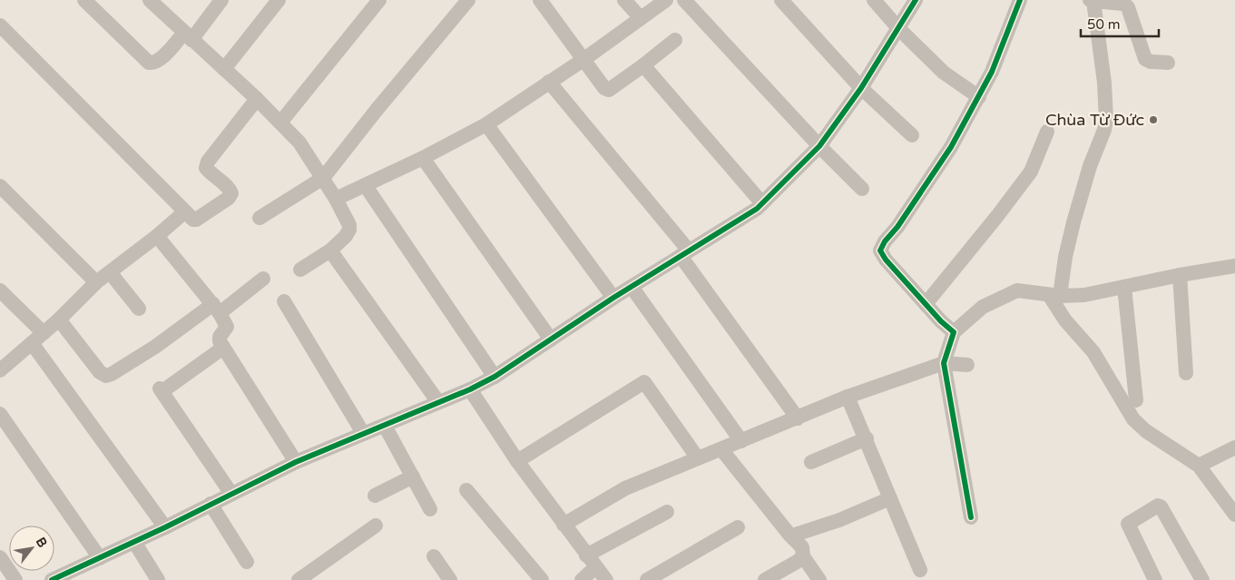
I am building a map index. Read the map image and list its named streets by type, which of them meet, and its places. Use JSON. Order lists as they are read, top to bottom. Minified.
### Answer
{"places":["Chùa Từ Đức"],"scale_bar":"50 m","north":"top right"}
